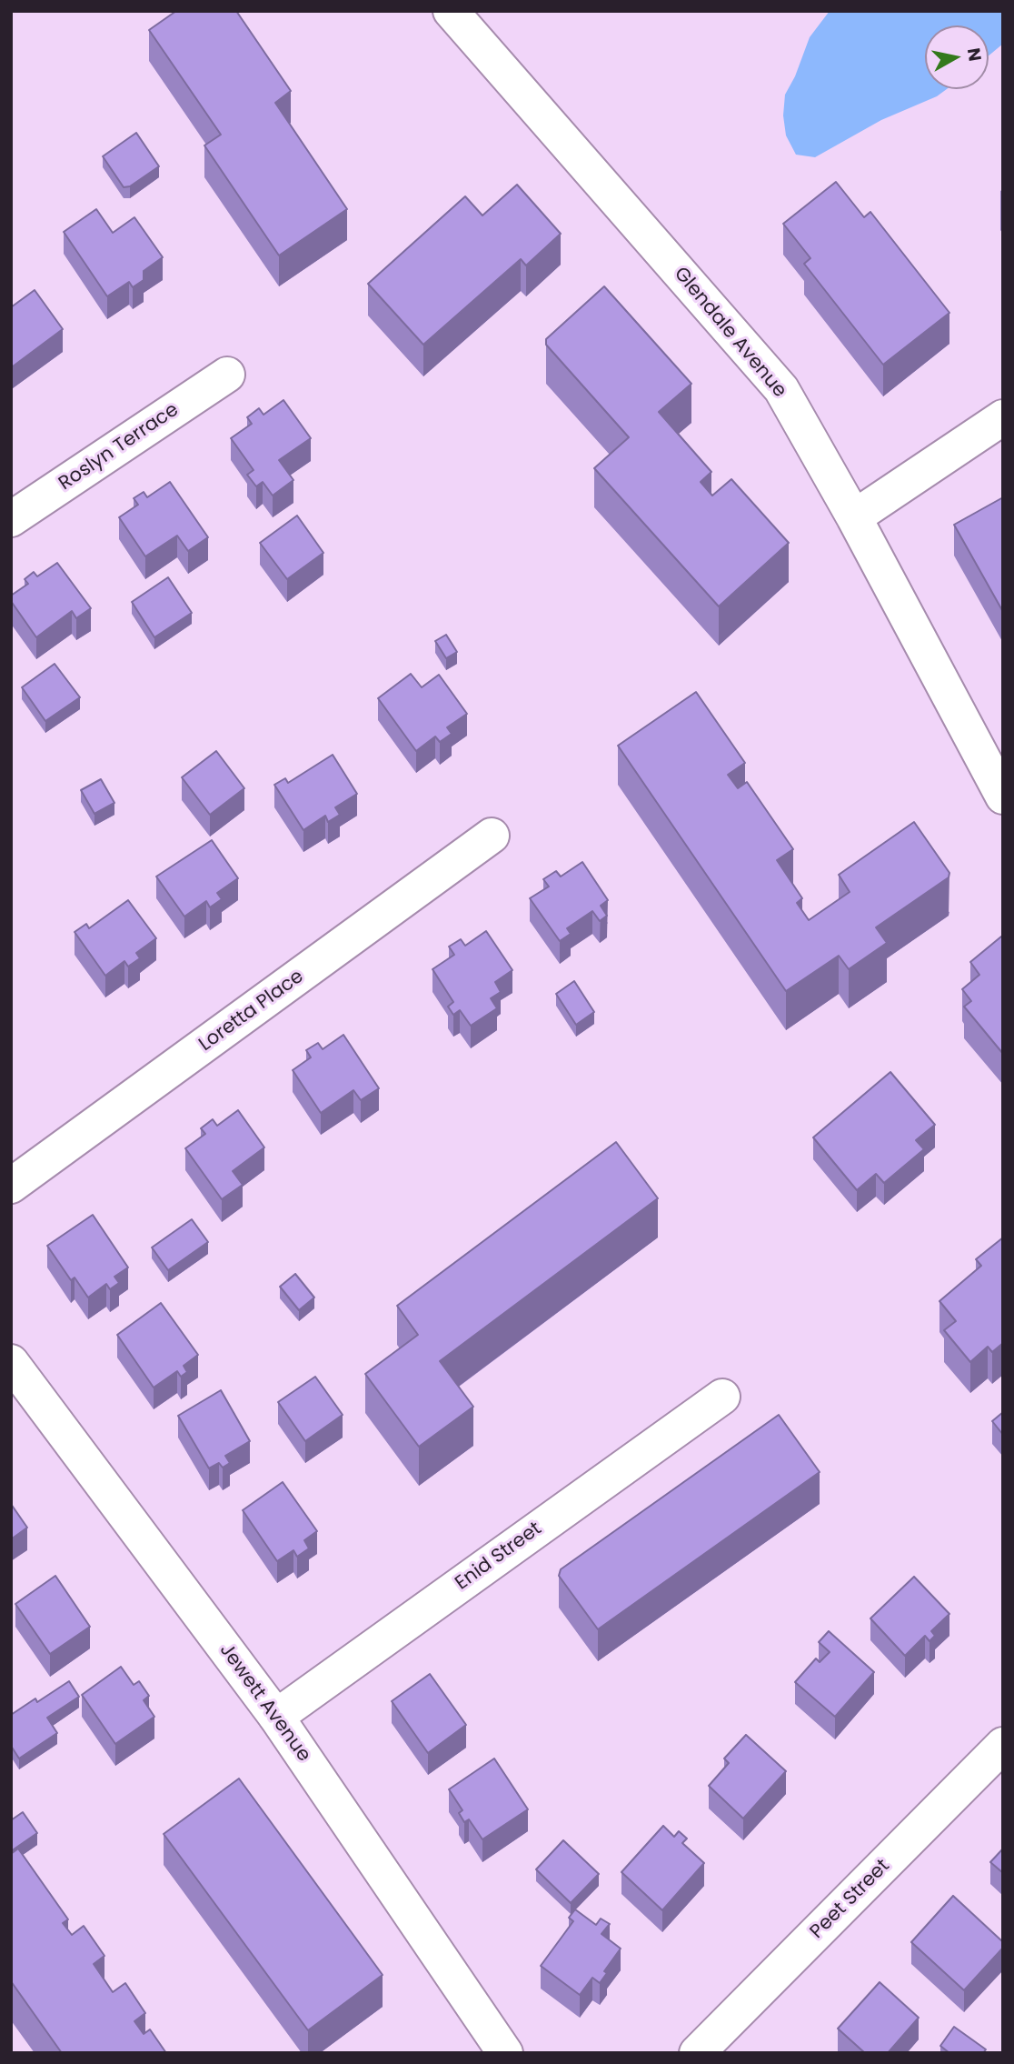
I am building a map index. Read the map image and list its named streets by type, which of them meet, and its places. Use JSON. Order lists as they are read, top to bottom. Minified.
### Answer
{"streets":{"street":["Glendale Avenue","Roslyn Terrace","Loretta Place","Enid Street","Jewett Avenue","Peet Street"]},"crossings":[["Enid Street","Jewett Avenue"]],"north":"right"}
